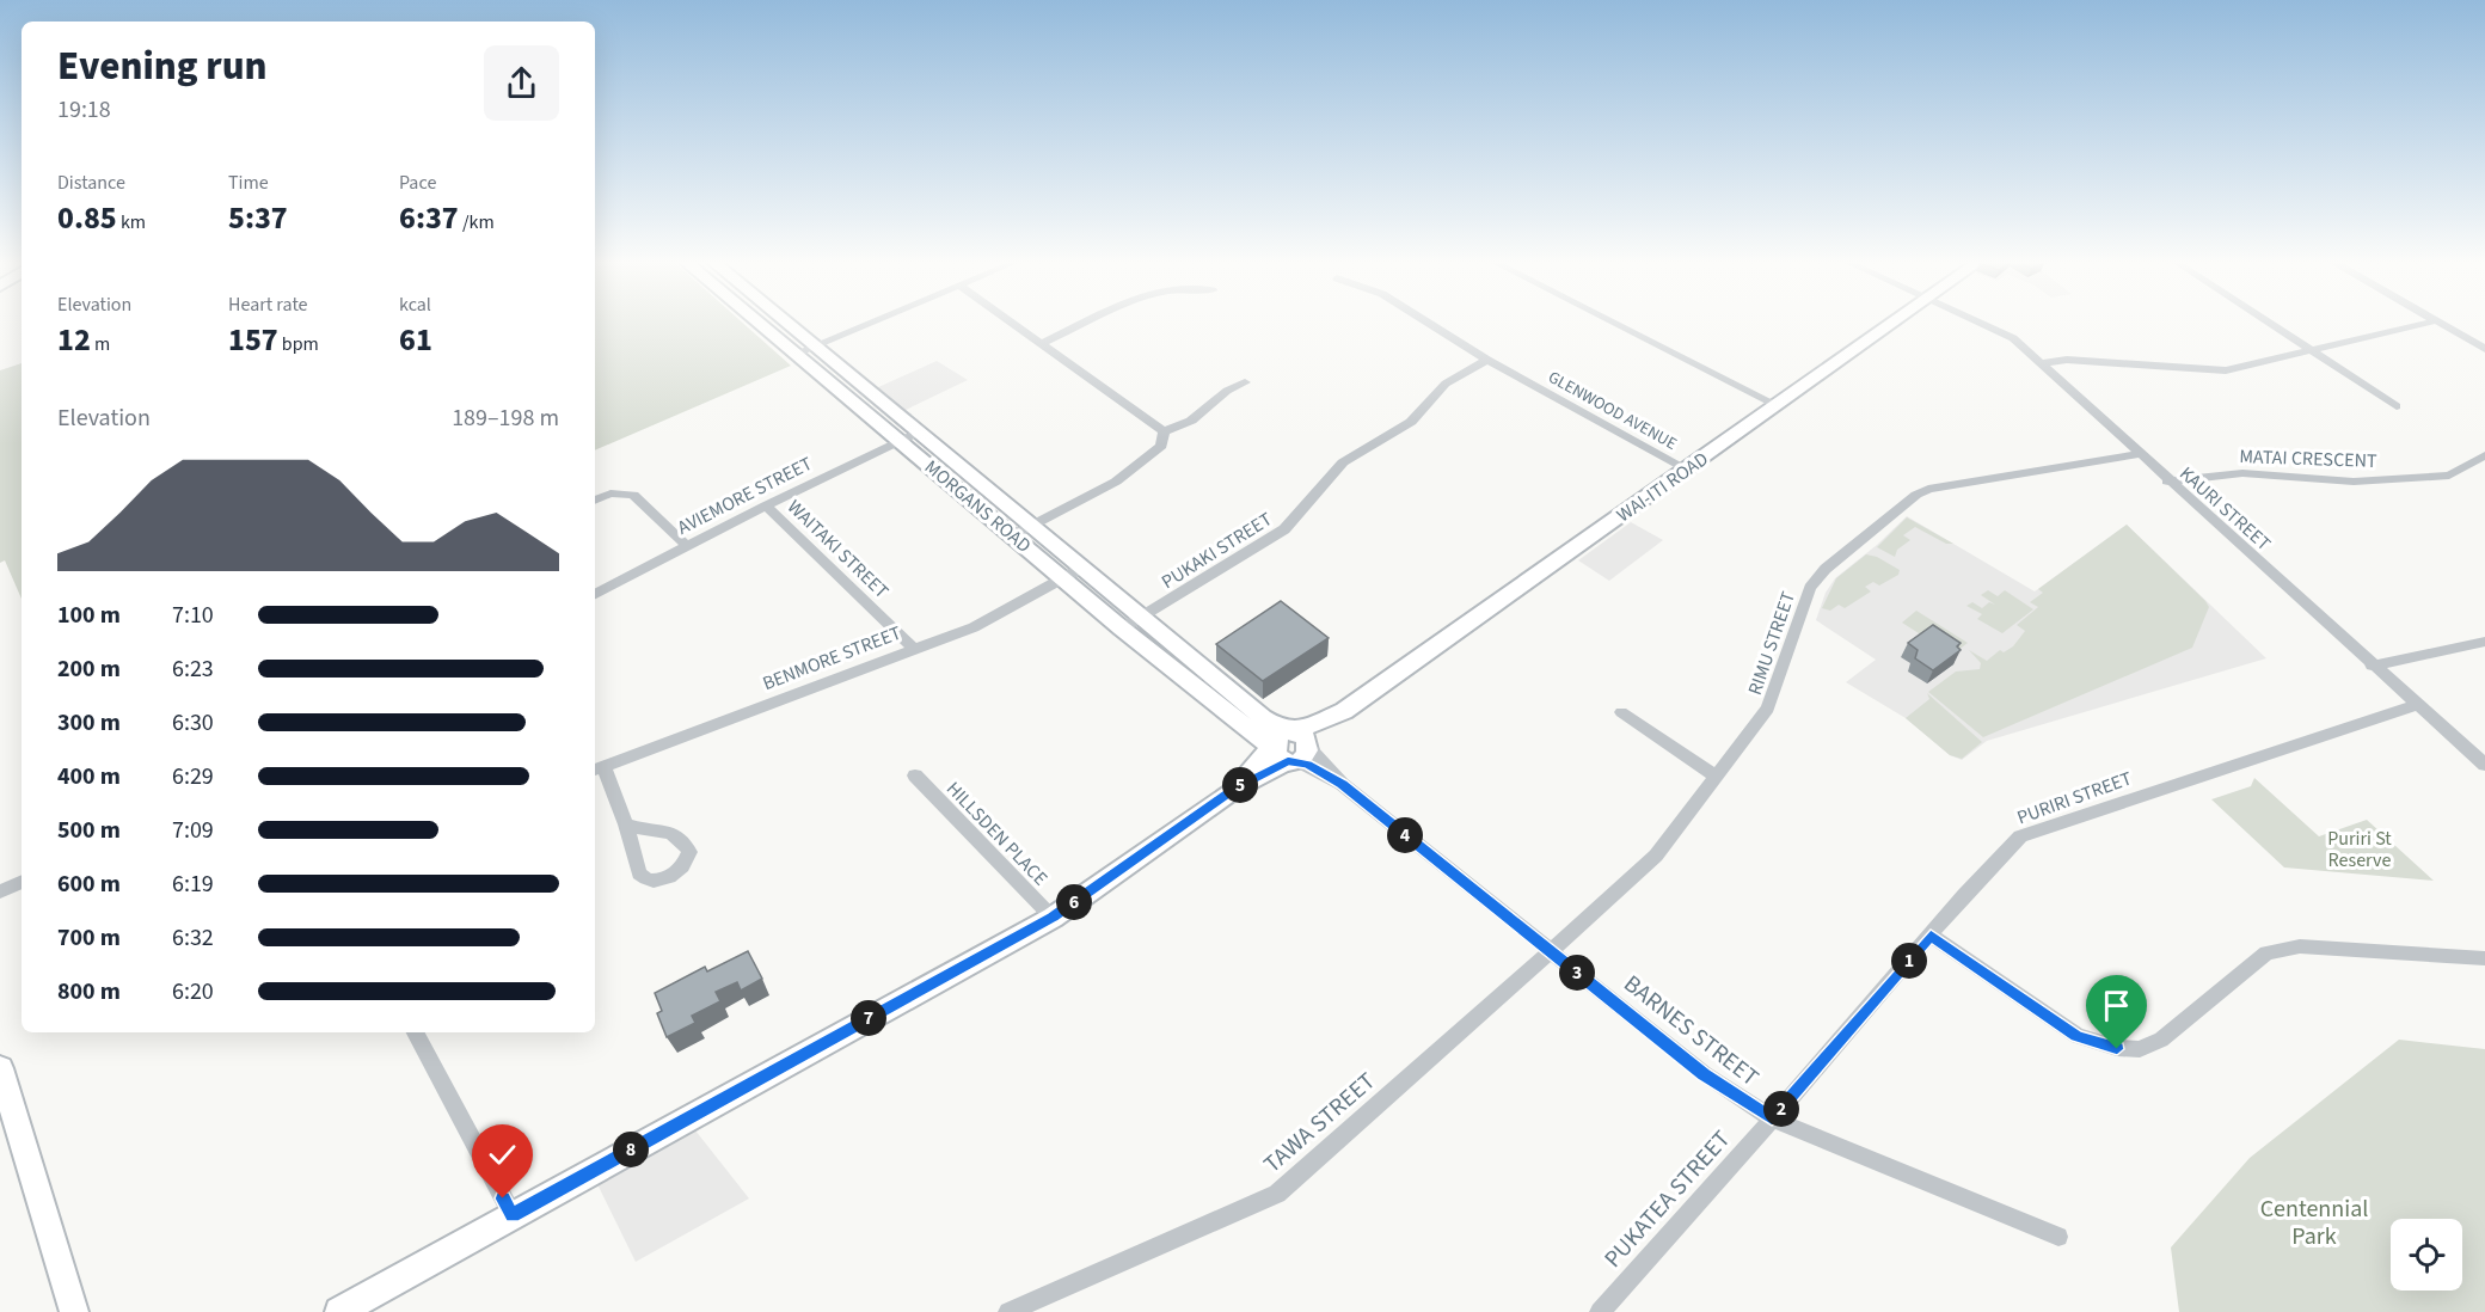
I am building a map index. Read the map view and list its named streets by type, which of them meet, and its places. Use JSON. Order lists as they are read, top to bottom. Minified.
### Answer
{"streets":{"street":["GLENWOOD AVENUE","MATAI CRESCENT","WAI-ITI ROAD","AVIEMORE STREET","MORGANS ROAD","KAURI STREET","WAITAKI STREET","PUKAKI STREET","RIMU STREET","BENMORE STREET","PURIRI STREET","HILLSDEN PLACE","BARNES STREET","TAWA STREET","PUKATEA STREET"]},"crossings":[["GLENWOOD AVENUE","WAI-ITI ROAD"],["GLENWOOD AVENUE","PUKAKI STREET"],["MATAI CRESCENT","KAURI STREET"],["WAI-ITI ROAD","MORGANS ROAD"],["WAI-ITI ROAD","HILLSDEN PLACE"],["WAI-ITI ROAD","BARNES STREET"],["AVIEMORE STREET","MORGANS ROAD"],["AVIEMORE STREET","WAITAKI STREET"],["MORGANS ROAD","PUKAKI STREET"],["MORGANS ROAD","BENMORE STREET"],["MORGANS ROAD","BARNES STREET"],["KAURI STREET","RIMU STREET"],["KAURI STREET","PURIRI STREET"],["WAITAKI STREET","BENMORE STREET"],["RIMU STREET","BARNES STREET"],["RIMU STREET","TAWA STREET"],["PURIRI STREET","BARNES STREET"],["PURIRI STREET","PUKATEA STREET"],["BARNES STREET","TAWA STREET"],["BARNES STREET","PUKATEA STREET"]],"parks":["Puriri St Reserve","Centennial Park"],"page":{"heading":["Evening run","19:18"],"stats":[["Distance","0.85 km"],["Time","5:37"],["Pace","6:37 /km"],["Elevation","12 m"],["Heart rate","157 bpm"],["kcal","61"]],"chart":["Elevation","189–198 m"],"list":[{"name":"100 m","note":"7:10"},{"name":"200 m","note":"6:23"},{"name":"300 m","note":"6:30"},{"name":"400 m","note":"6:29"},{"name":"500 m","note":"7:09"},{"name":"600 m","note":"6:19"},{"name":"700 m","note":"6:32"},{"name":"800 m","note":"6:20"}],"pins":["5","4","6","1","3","7","2","8"]}}
